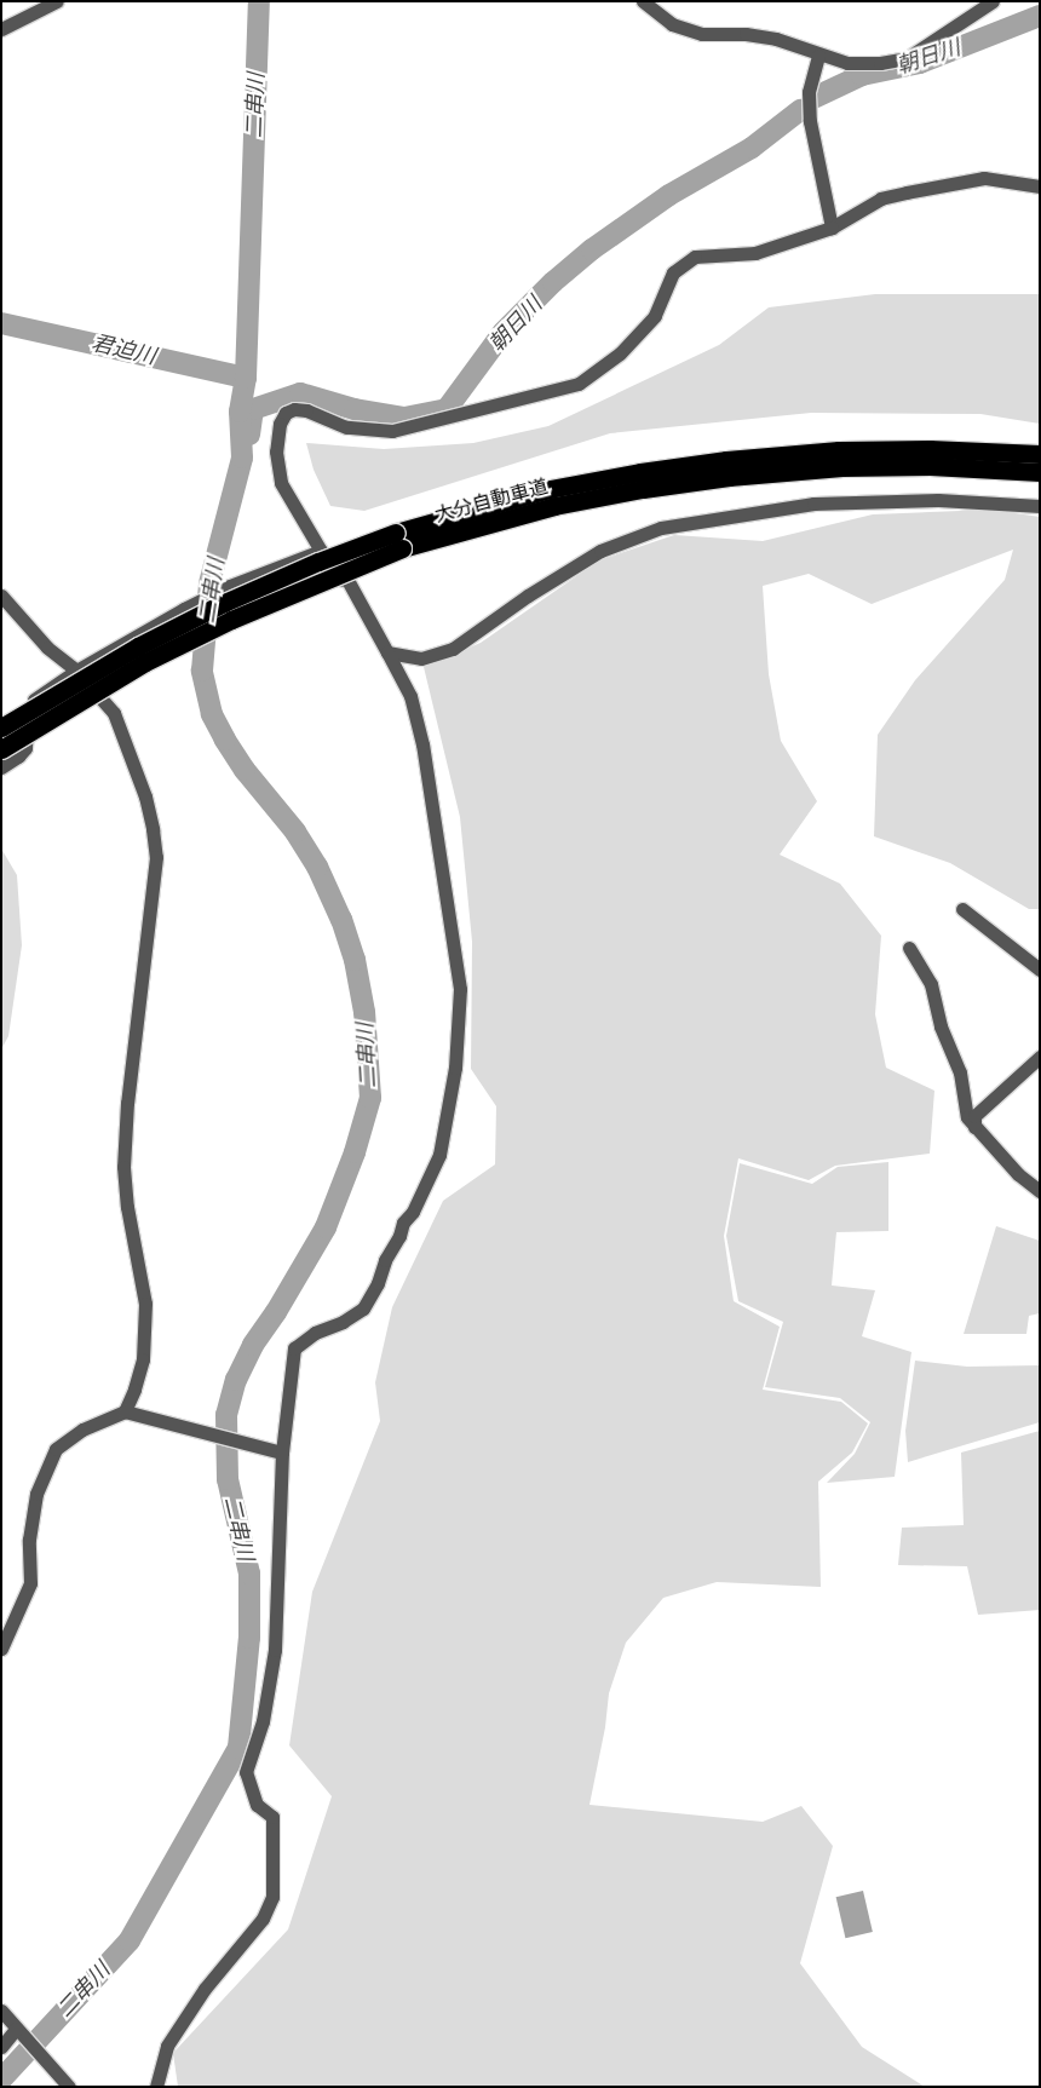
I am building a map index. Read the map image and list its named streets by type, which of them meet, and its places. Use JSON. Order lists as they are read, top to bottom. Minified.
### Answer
{"streets":{"highway":["大分自動車道"]},"water":["朝日川","二串川","君迫川"]}
